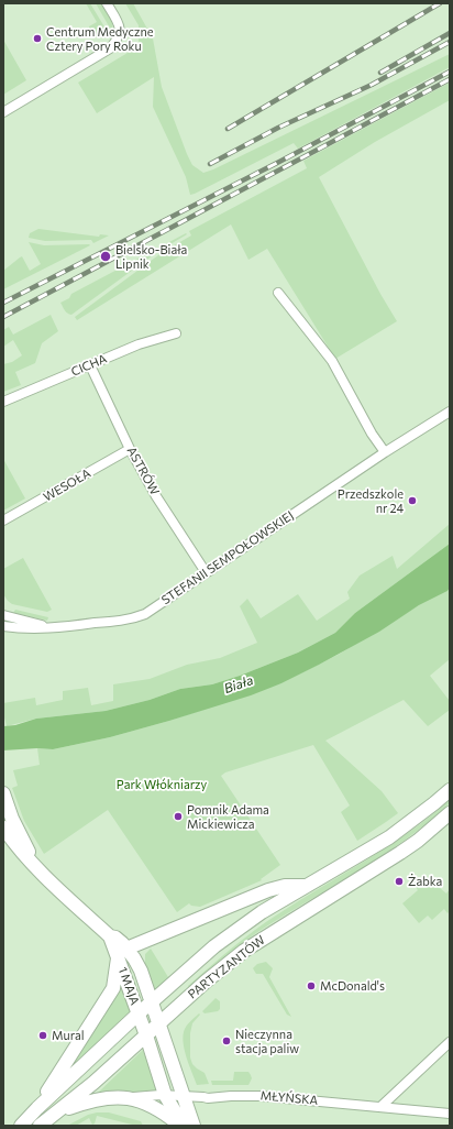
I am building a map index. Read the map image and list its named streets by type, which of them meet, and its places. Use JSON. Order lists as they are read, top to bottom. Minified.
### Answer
{"streets":{"street":["CICHA","ASTRÓW","WESOŁA","STEFANII SEMPOŁOWSKIEJ","PARTYZANTÓW","1 MAJA","MŁYŃSKA"]},"crossings":[["CICHA","ASTRÓW"],["ASTRÓW","WESOŁA"],["ASTRÓW","STEFANII SEMPOŁOWSKIEJ"],["PARTYZANTÓW","1 MAJA"],["1 MAJA","MŁYŃSKA"]],"water":["Biała"],"parks":["Park Włókniarzy"],"places":["Centrum Medyczne Cztery Pory Roku","Bielsko-Biała Lipnik","Przedszkole nr 24","Pomnik Adama Mickiewicza","Żabka","McDonald's","Mural","Nieczynna stacja paliw"]}
